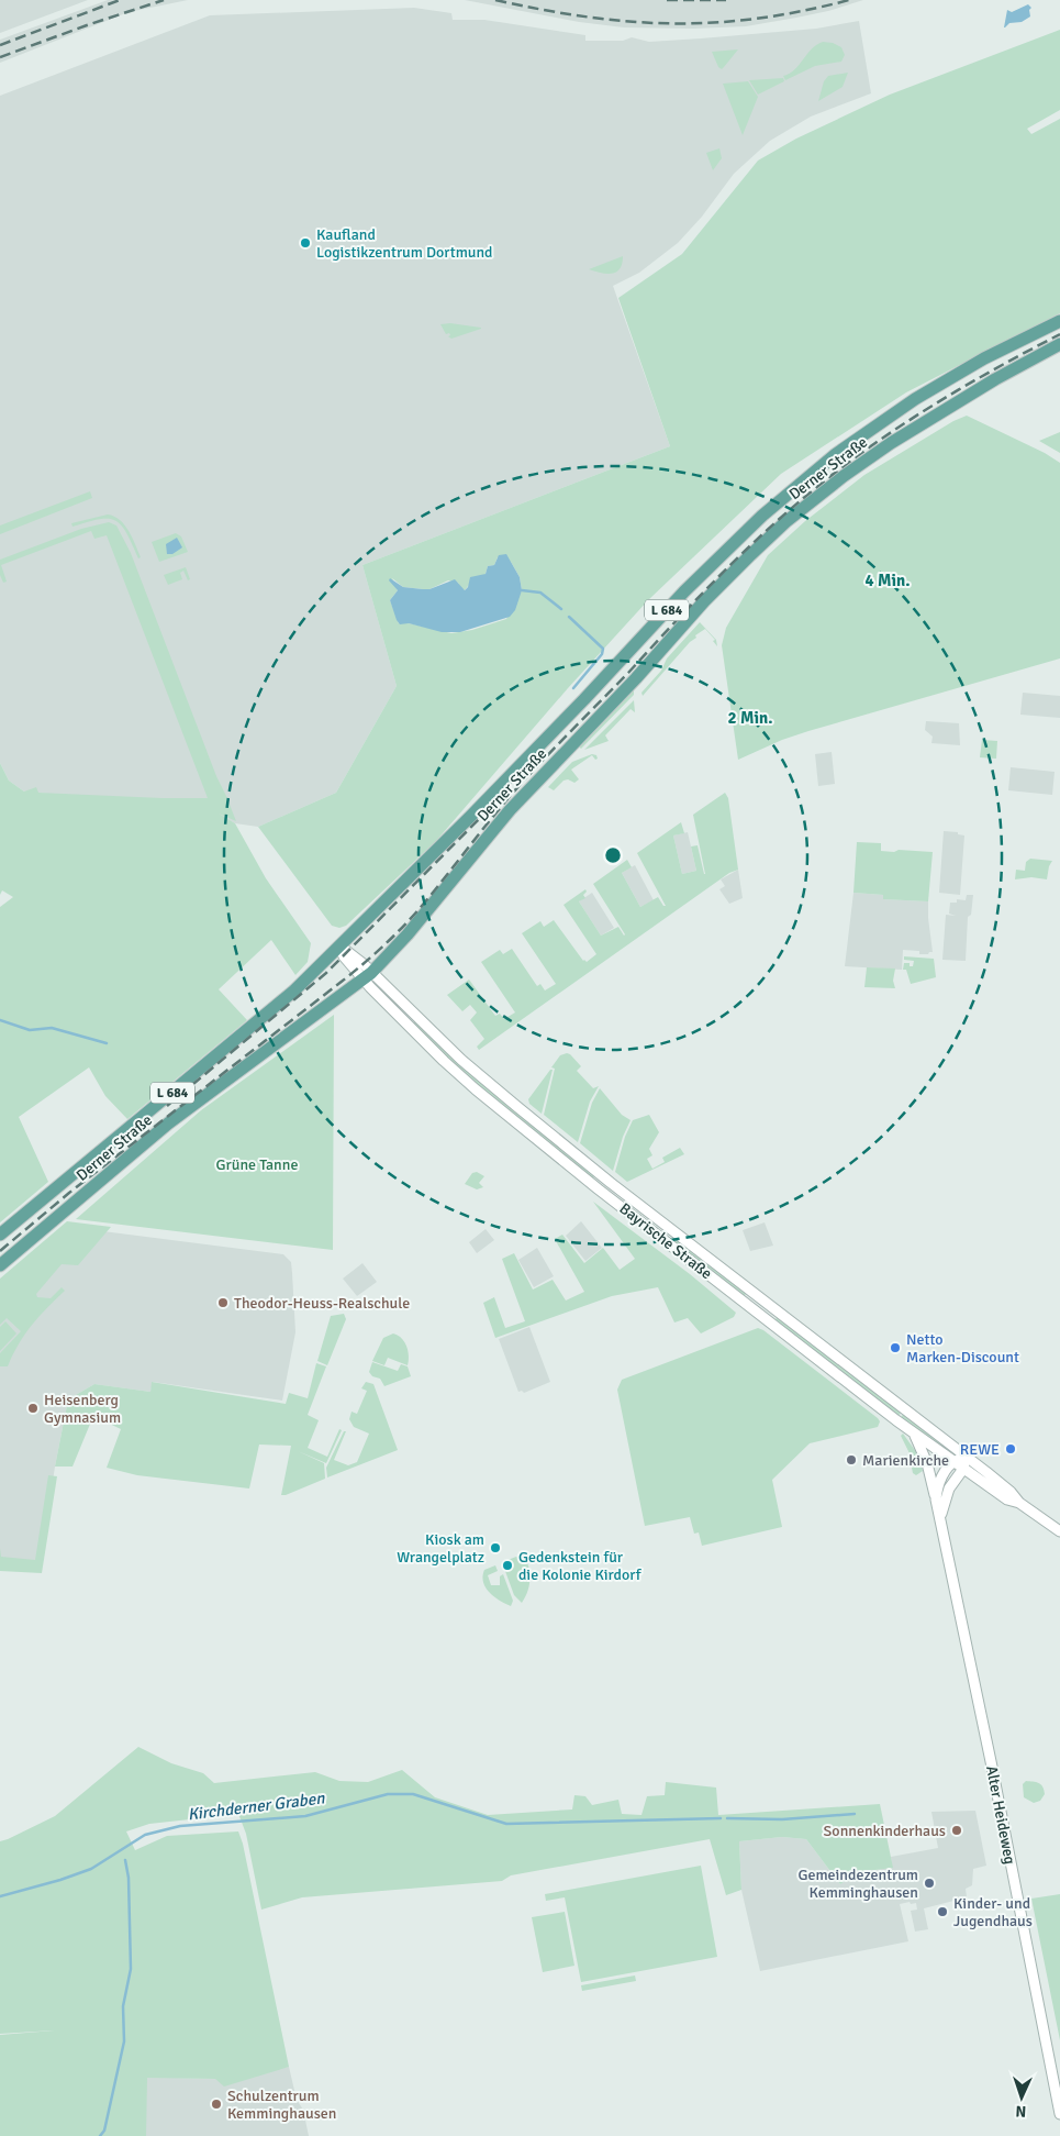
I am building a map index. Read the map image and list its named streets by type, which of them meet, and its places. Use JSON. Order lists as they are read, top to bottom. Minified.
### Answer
{"streets":{"main road":["Derner Straße","L 684"],"street":["Bayrische Straße","Alter Heideweg"]},"crossings":[["Derner Straße","Bayrische Straße"],["Bayrische Straße","Alter Heideweg"]],"water":["Kirchderner Graben"],"parks":["Grüne Tanne"],"places":["Kaufland Logistikzentrum Dortmund","Theodor-Heuss-Realschule","Netto Marken-Discount","Heisenberg Gymnasium","REWE","Marienkirche","Kiosk am Wrangelplatz","Gedenkstein für die Kolonie Kirdorf","Sonnenkinderhaus","Gemeindezentrum Kemminghausen","Kinder- und Jugendhaus","Schulzentrum Kemminghausen"],"north":"bottom","rings":["4 Min.","2 Min."]}
